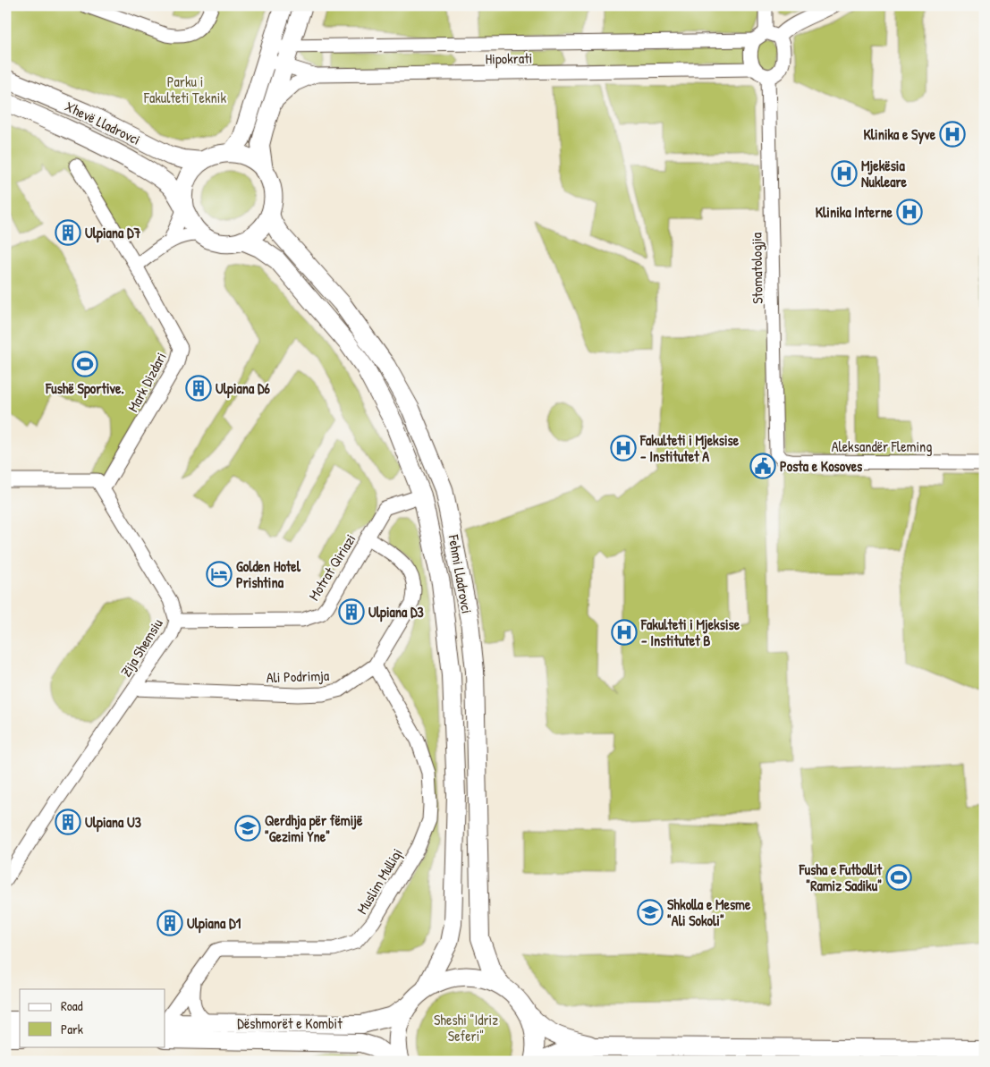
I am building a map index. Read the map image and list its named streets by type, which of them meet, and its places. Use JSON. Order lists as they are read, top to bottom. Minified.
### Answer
{"streets":{"main road":["Xhevë Lladrovci","Fehmi Lladrovci","Dëshmorët e Kombit"],"street":["Hipokrati","Stomatologjia","Mark Dizdari","Aleksandër Fleming","Motrat Qiriazi","Zija Shemsiu","Ali Podrimja","Muslim Mulliqi"]},"crossings":[["Hipokrati","Stomatologjia"],["Xhevë Lladrovci","Fehmi Lladrovci"],["Stomatologjia","Aleksandër Fleming"],["Mark Dizdari","Zija Shemsiu"],["Motrat Qiriazi","Fehmi Lladrovci"],["Motrat Qiriazi","Zija Shemsiu"],["Motrat Qiriazi","Ali Podrimja"],["Zija Shemsiu","Ali Podrimja"],["Ali Podrimja","Muslim Mulliqi"]],"parks":["Parku i Fakulteti Teknik","Sheshi \"Idriz Seferi\""],"places":{"hospital":["Klinika e Syve","Mjekësia Nukleare","Klinika Interne","Fakulteti i Mjeksise - Institutet A","Fakulteti i Mjeksise - Institutet B"],"building":["Ulpiana D7","Ulpiana D6","Ulpiana D3","Ulpiana U3","Ulpiana D1"],"sports":["Fushë Sportive.","Fusha e Futbollit \"Ramiz Sadiku\""],"public building":["Posta e Kosoves"],"hotel":["Golden Hotel Prishtina"],"school or university":["Qerdhja për fëmijë \"Gezimi Yne\"","Shkolla e Mesme \"Ali Sokoli\""]},"legend":["Road","Park"]}
